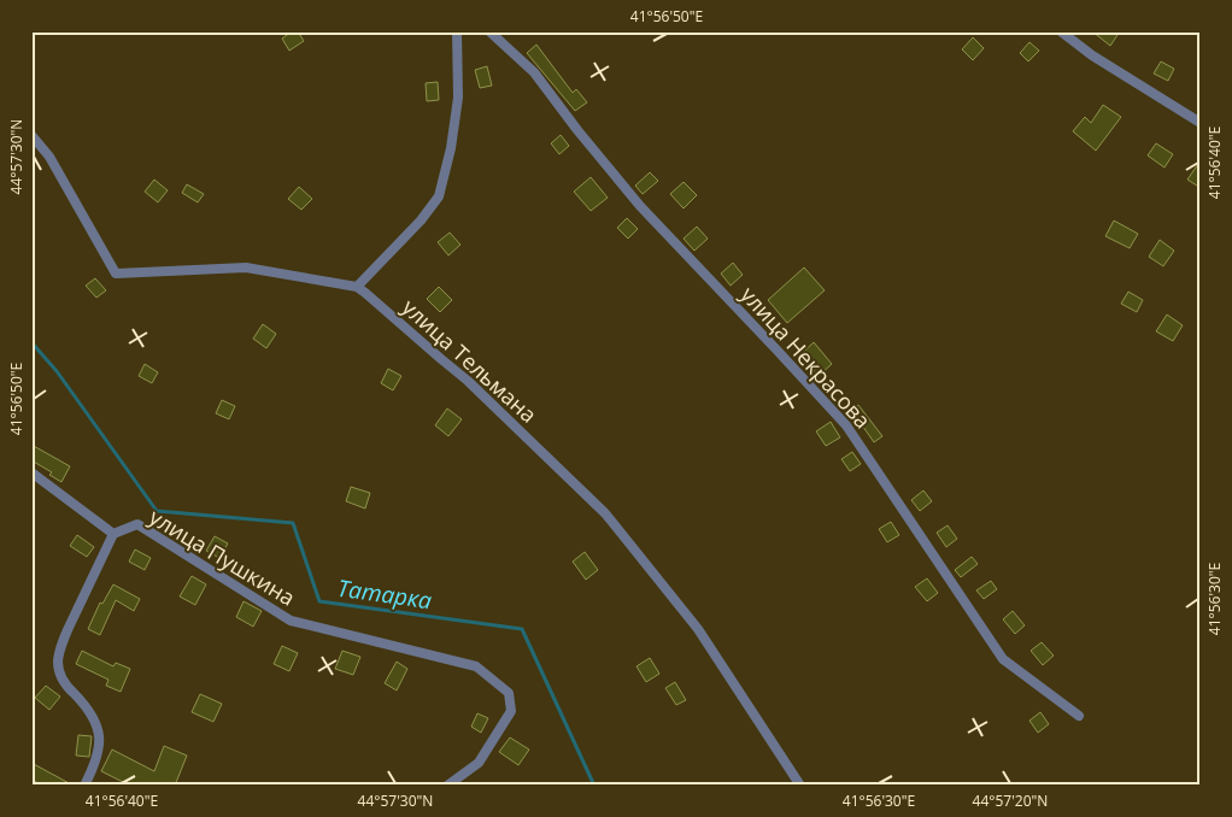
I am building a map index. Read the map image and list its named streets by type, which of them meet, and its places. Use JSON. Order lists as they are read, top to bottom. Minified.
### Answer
{"streets":{"street":["улица Некрасова","улица Тельмана","улица Пушкина"]},"water":["Татарка"],"coordinates":["41°56'50\"E","44°57'30\"N","41°56'40\"E","41°56'30\"E","44°57'20\"N"]}
